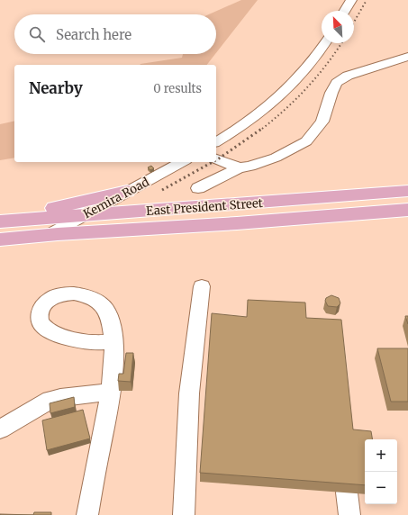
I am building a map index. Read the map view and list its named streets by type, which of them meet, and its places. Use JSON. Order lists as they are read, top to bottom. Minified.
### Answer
{"streets":{"main road":["East President Street"],"street":["Kemira Road"]},"crossings":[["Kemira Road","East President Street"]],"north":"top left","page":{"search":"Search here","heading":["Nearby","0 results"],"map_buttons":["+","−"]}}
